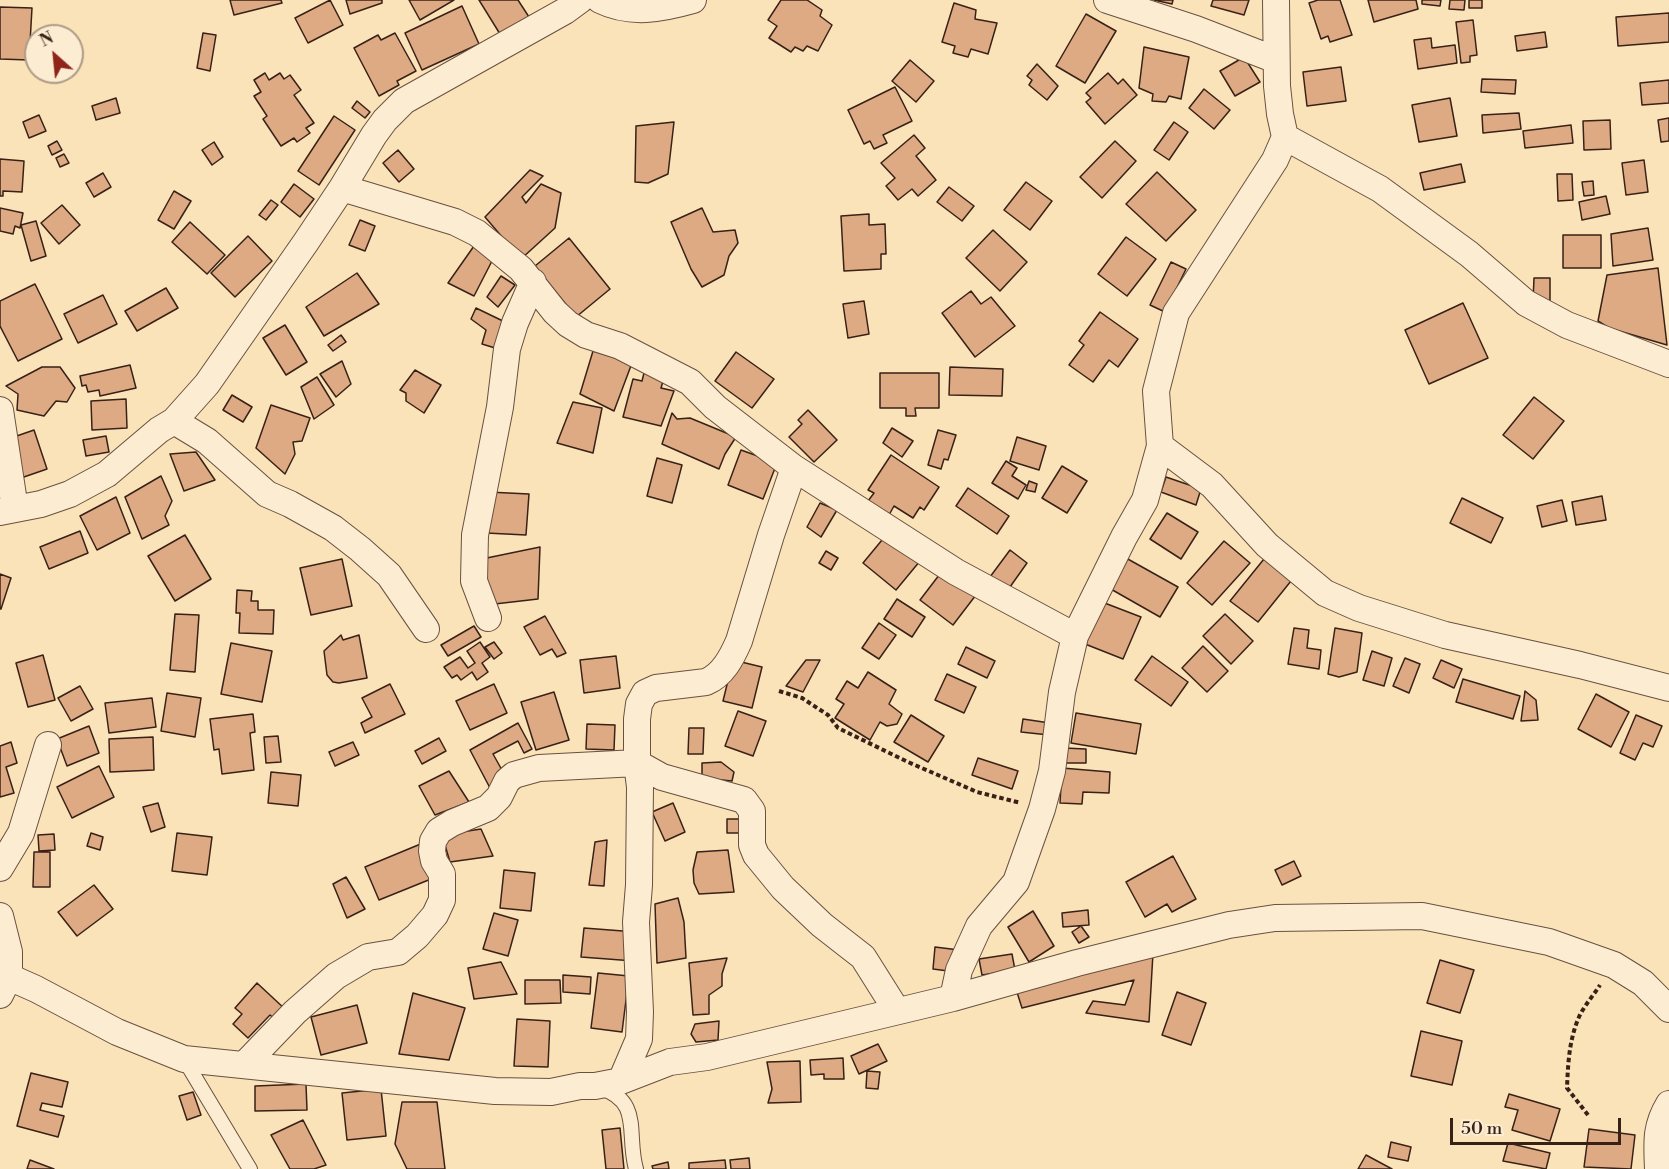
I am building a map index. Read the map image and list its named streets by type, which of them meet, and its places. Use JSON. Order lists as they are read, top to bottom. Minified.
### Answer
{"scale_bar":"50 m","north":"top left"}
